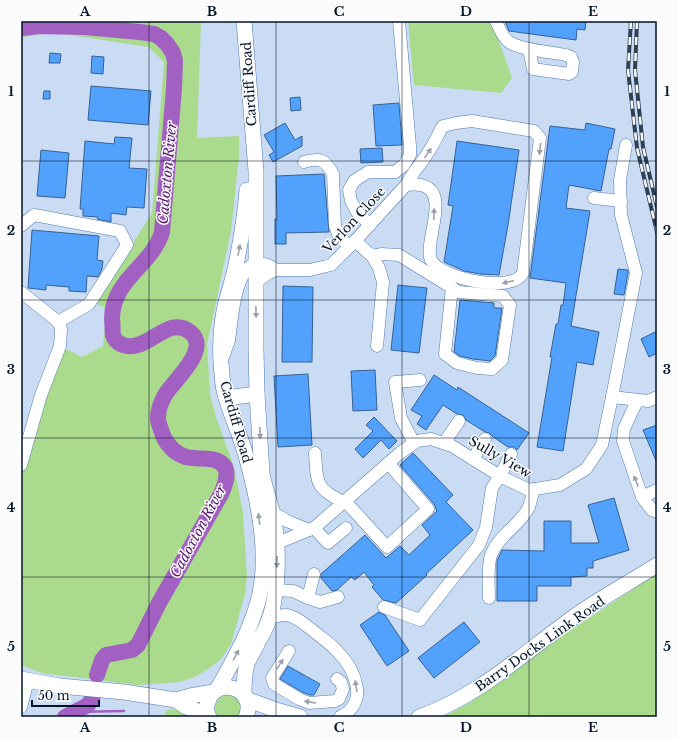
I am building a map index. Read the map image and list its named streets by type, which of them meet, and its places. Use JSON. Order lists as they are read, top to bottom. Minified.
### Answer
{"streets":{"main road":["Cardiff Road","Barry Docks Link Road"],"street":["Verlon Close","Sully View"]},"crossings":[["Cardiff Road","Verlon Close"],["Cardiff Road","Sully View"]],"water":["Cadoxton River"],"scale_bar":"50 m","grid":{"columns":["A","B","C","D","E"],"rows":["1","2","3","4","5"]}}
